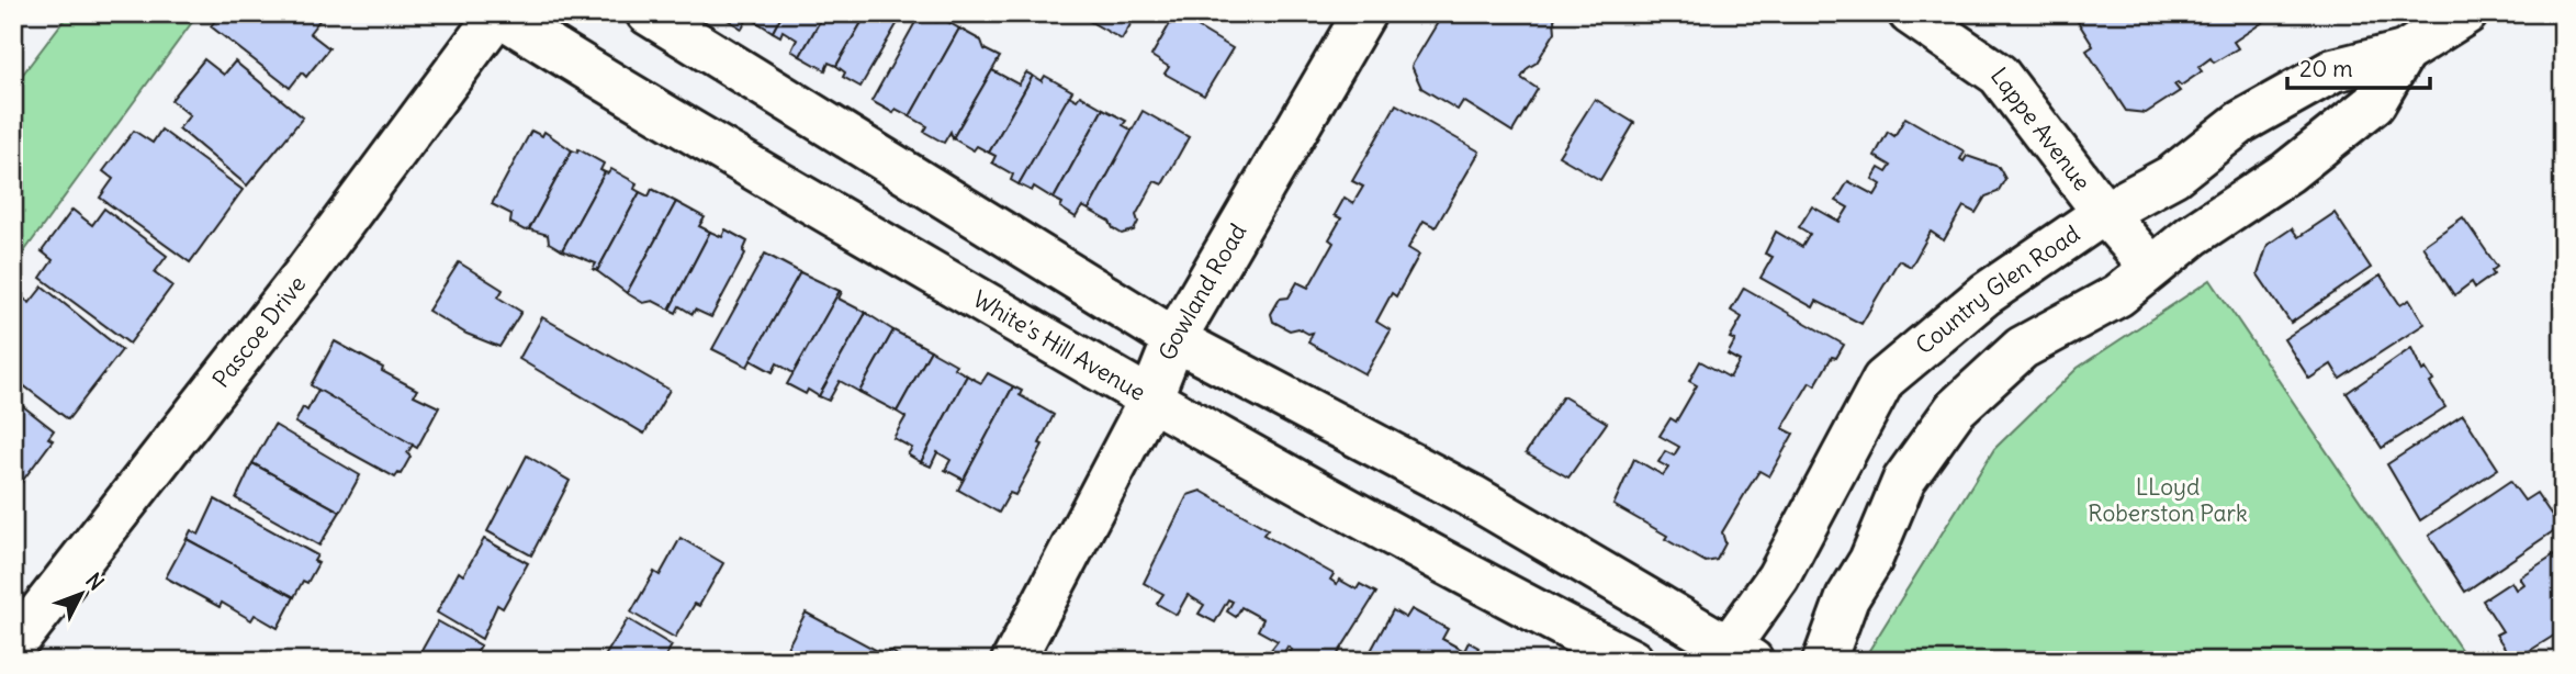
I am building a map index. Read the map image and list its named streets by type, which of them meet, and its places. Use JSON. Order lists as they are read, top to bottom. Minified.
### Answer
{"streets":{"street":["Lappe Avenue","Country Glen Road","Gowland Road","Pascoe Drive","White's Hill Avenue"]},"crossings":[["Lappe Avenue","Country Glen Road"],["Gowland Road","White's Hill Avenue"],["Pascoe Drive","White's Hill Avenue"]],"parks":["LLoyd Roberston Park"],"scale_bar":"20 m","north":"top right"}
